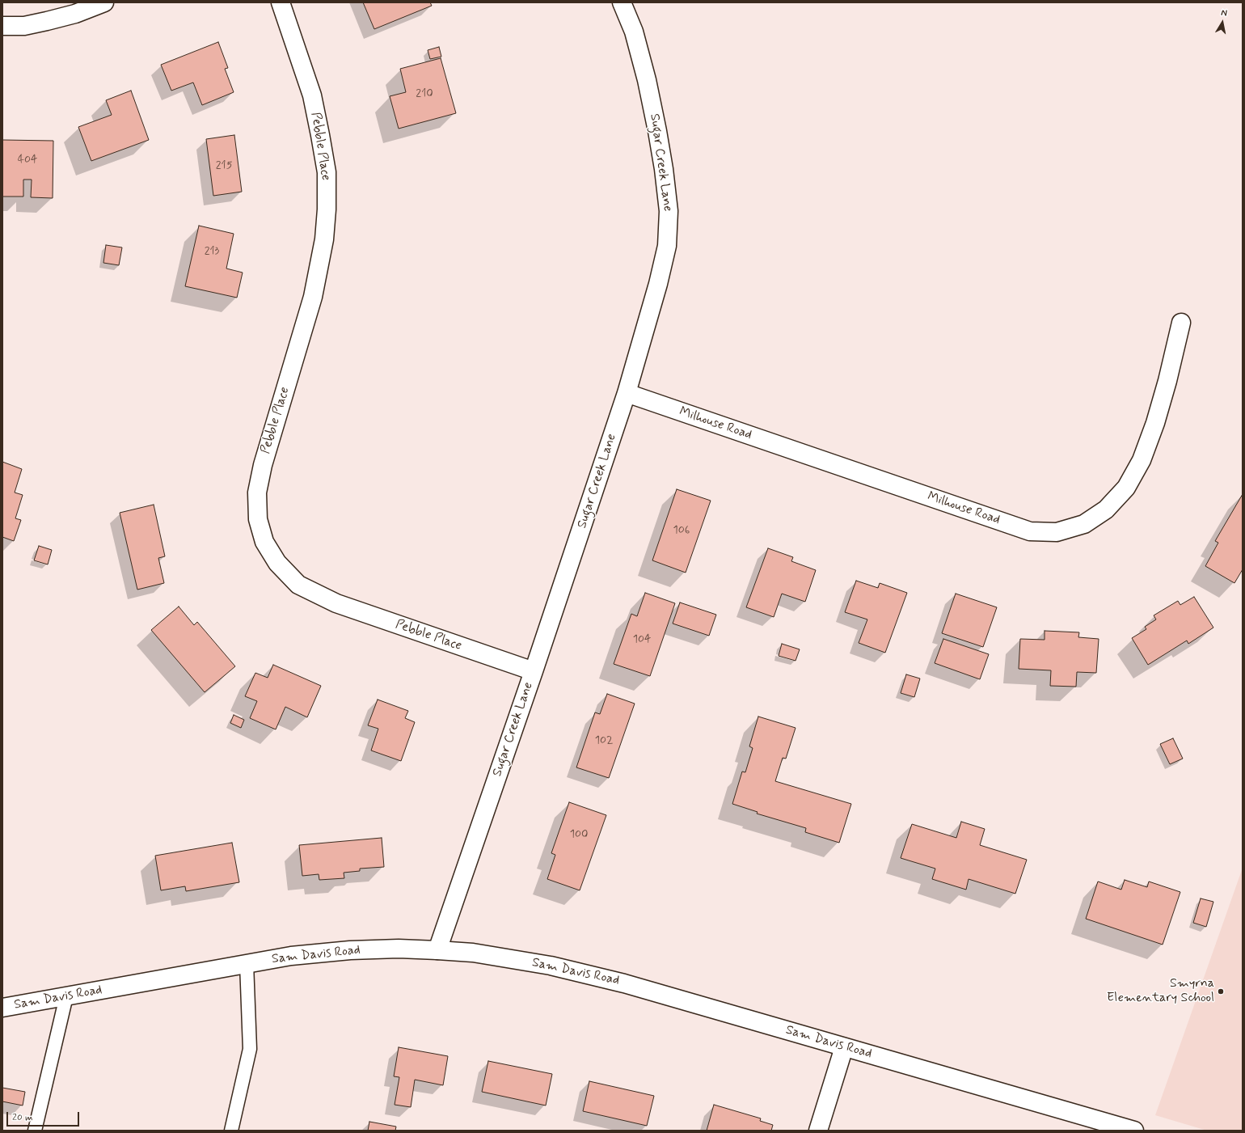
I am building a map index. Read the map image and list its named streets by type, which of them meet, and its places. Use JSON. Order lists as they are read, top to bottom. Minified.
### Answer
{"streets":{"street":["Pebble Place","Sugar Creek Lane","Milhouse Road","Sam Davis Road"]},"crossings":[["Pebble Place","Sugar Creek Lane"],["Sugar Creek Lane","Milhouse Road"],["Sugar Creek Lane","Sam Davis Road"]],"places":["Smyrna Elementary School"],"house_numbers":["210","404","215","213","106","104","102","100"],"scale_bar":"20 m","north":"top"}
